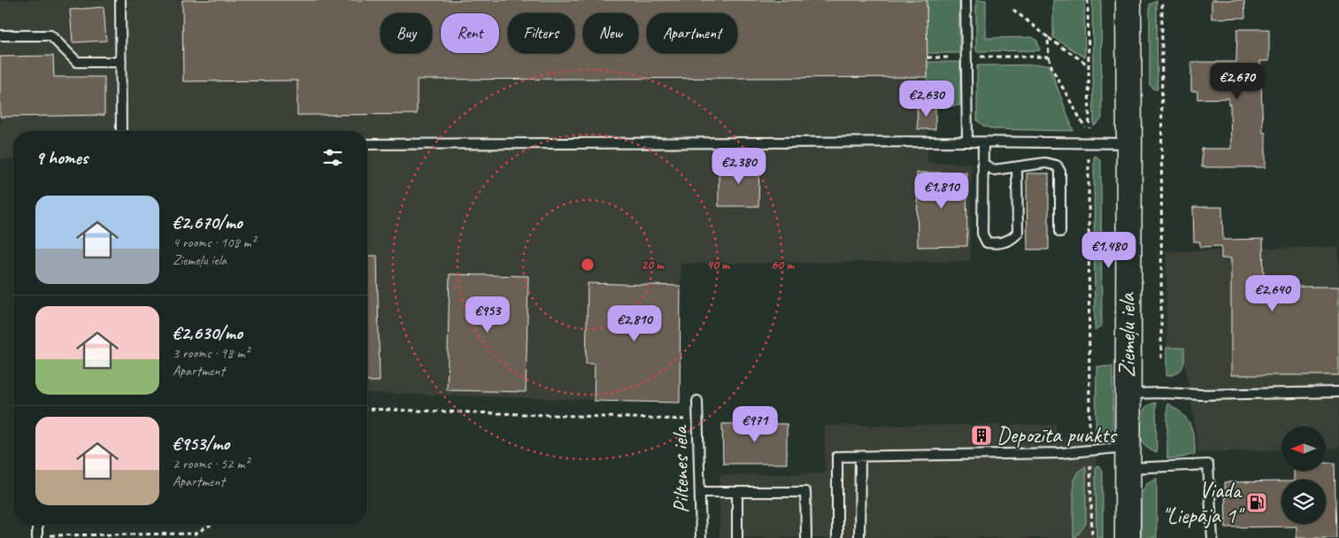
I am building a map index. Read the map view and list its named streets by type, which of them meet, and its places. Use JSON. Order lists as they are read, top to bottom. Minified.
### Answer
{"streets":{"street":["Ziemeļu iela"],"lane":["Piltenes iela"]},"places":{"building":["Depozīta punkts"],"fuel station":["Viada \"Liepāja 1\""]},"north":"left","page":{"chip":["Buy","Rent","Filters","New","Apartment"],"price":["€2,670","€2,630","€2,380","€1,810","€1,480","€2,640","€953","€2,810","€971"],"heading":"9 homes","list":[{"name":"€2,670/mo","note":"4 rooms · 108 m² · Ziemeļu iela"},{"name":"€2,630/mo","note":"3 rooms · 98 m² · Apartment"},{"name":"€953/mo","note":"2 rooms · 52 m² · Apartment"}]},"rings":["20 m","40 m","60 m"]}
